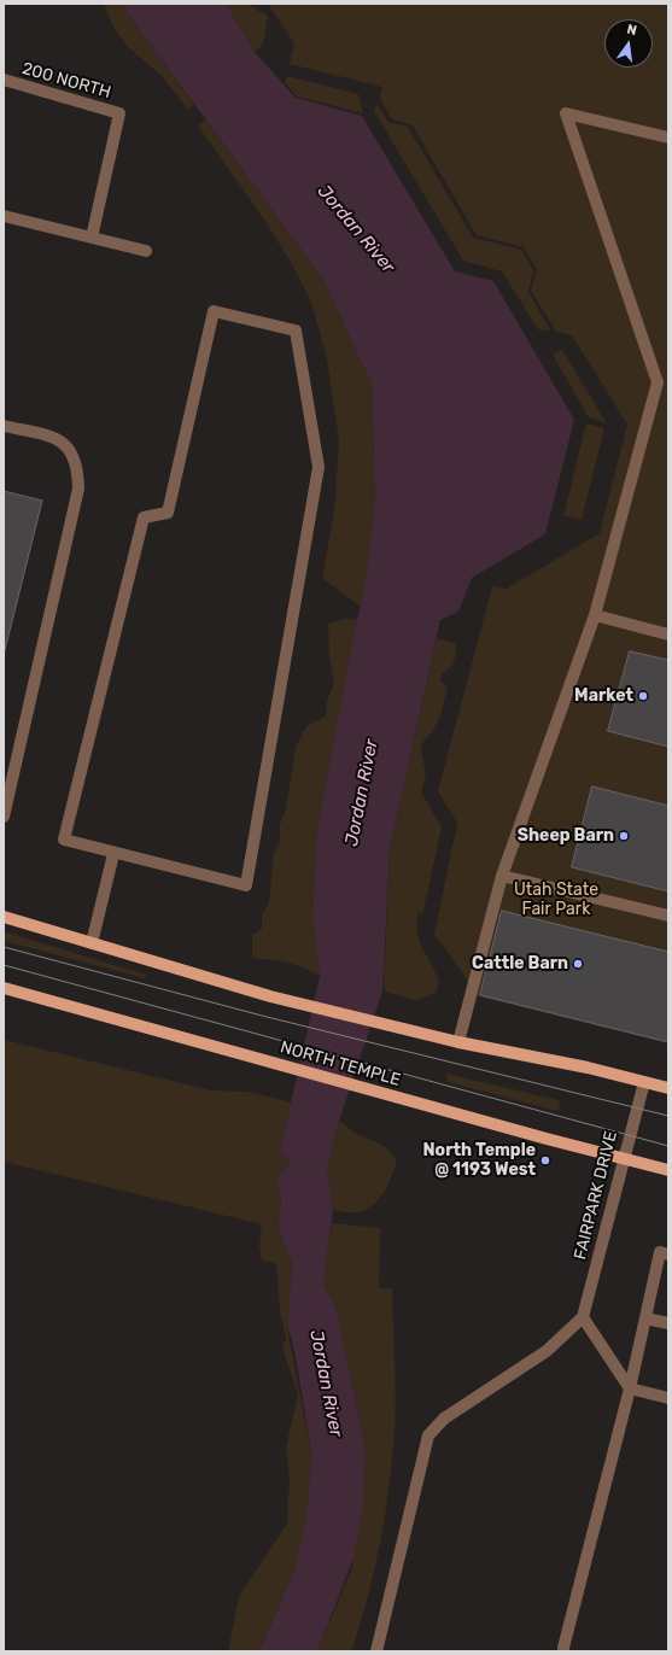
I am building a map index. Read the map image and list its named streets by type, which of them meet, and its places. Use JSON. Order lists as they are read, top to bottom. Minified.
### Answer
{"streets":{"main road":["NORTH TEMPLE"],"street":["200 NORTH","FAIRPARK DRIVE"]},"crossings":[["NORTH TEMPLE","FAIRPARK DRIVE"]],"water":["Jordan River"],"parks":["Utah State Fair Park"],"places":["Market","Sheep Barn","Cattle Barn","North Temple @ 1193 West"],"north":"top"}
